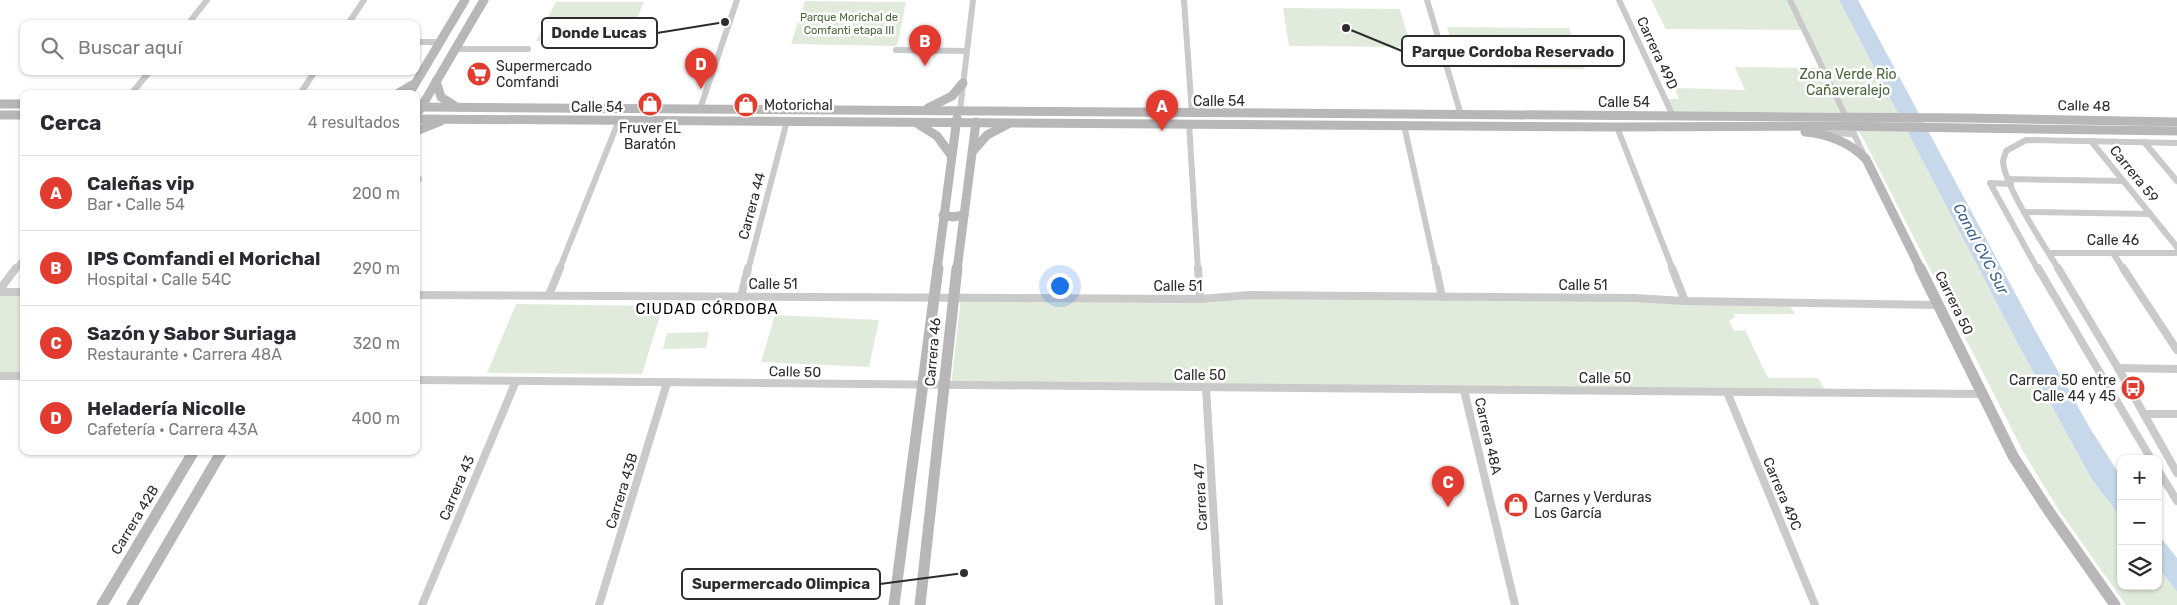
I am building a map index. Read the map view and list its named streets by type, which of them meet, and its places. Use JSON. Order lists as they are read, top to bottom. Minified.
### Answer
{"streets":{"main road":["Calle 54","Calle 48","Carrera 50","Carrera 46","Carrera 42B"],"street":["Carrera 49D","Carrera 59","Carrera 44","Calle 46","Calle 51","Calle 50","Carrera 48A","Carrera 43","Carrera 43B","Carrera 49C","Carrera 47"]},"crossings":[["Carrera 49D","Calle 54"],["Calle 54","Calle 48"],["Calle 54","Carrera 44"],["Calle 54","Carrera 50"],["Calle 54","Carrera 46"],["Carrera 44","Calle 51"],["Calle 51","Carrera 50"],["Calle 51","Carrera 46"],["Carrera 50","Calle 50"],["Carrera 46","Calle 50"],["Calle 50","Carrera 48A"],["Calle 50","Carrera 43"],["Calle 50","Carrera 43B"],["Calle 50","Carrera 49C"],["Calle 50","Carrera 47"]],"districts":["CIUDAD CÓRDOBA"],"water":["Canal CVC Sur"],"parks":["Parque Morichal de Comfanti etapa III","Zona Verde Rio Cañaveralejo"],"places":{"other":["Donde Lucas","Parque Cordoba Reservado","Supermercado Olimpica"],"supermarket":["Supermercado Comfandi"],"shop":["Fruver EL Baratón","Motorichal","Carnes y Verduras Los García"],"bus stop":["Carrera 50 entre Calle 44 y 45"]},"page":{"search":"Buscar aquí","pins":["B","D","A","C"],"heading":["Cerca","4 resultados"],"list":[{"mark":"A","name":"Caleñas vip","note":"Bar · Calle 54","value":"200 m"},{"mark":"B","name":"IPS Comfandi el Morichal","note":"Hospital · Calle 54C","value":"290 m"},{"mark":"C","name":"Sazón y Sabor Suriaga","note":"Restaurante · Carrera 48A","value":"320 m"},{"mark":"D","name":"Heladería Nicolle","note":"Cafetería · Carrera 43A","value":"400 m"}],"map_buttons":["+","−"]}}
